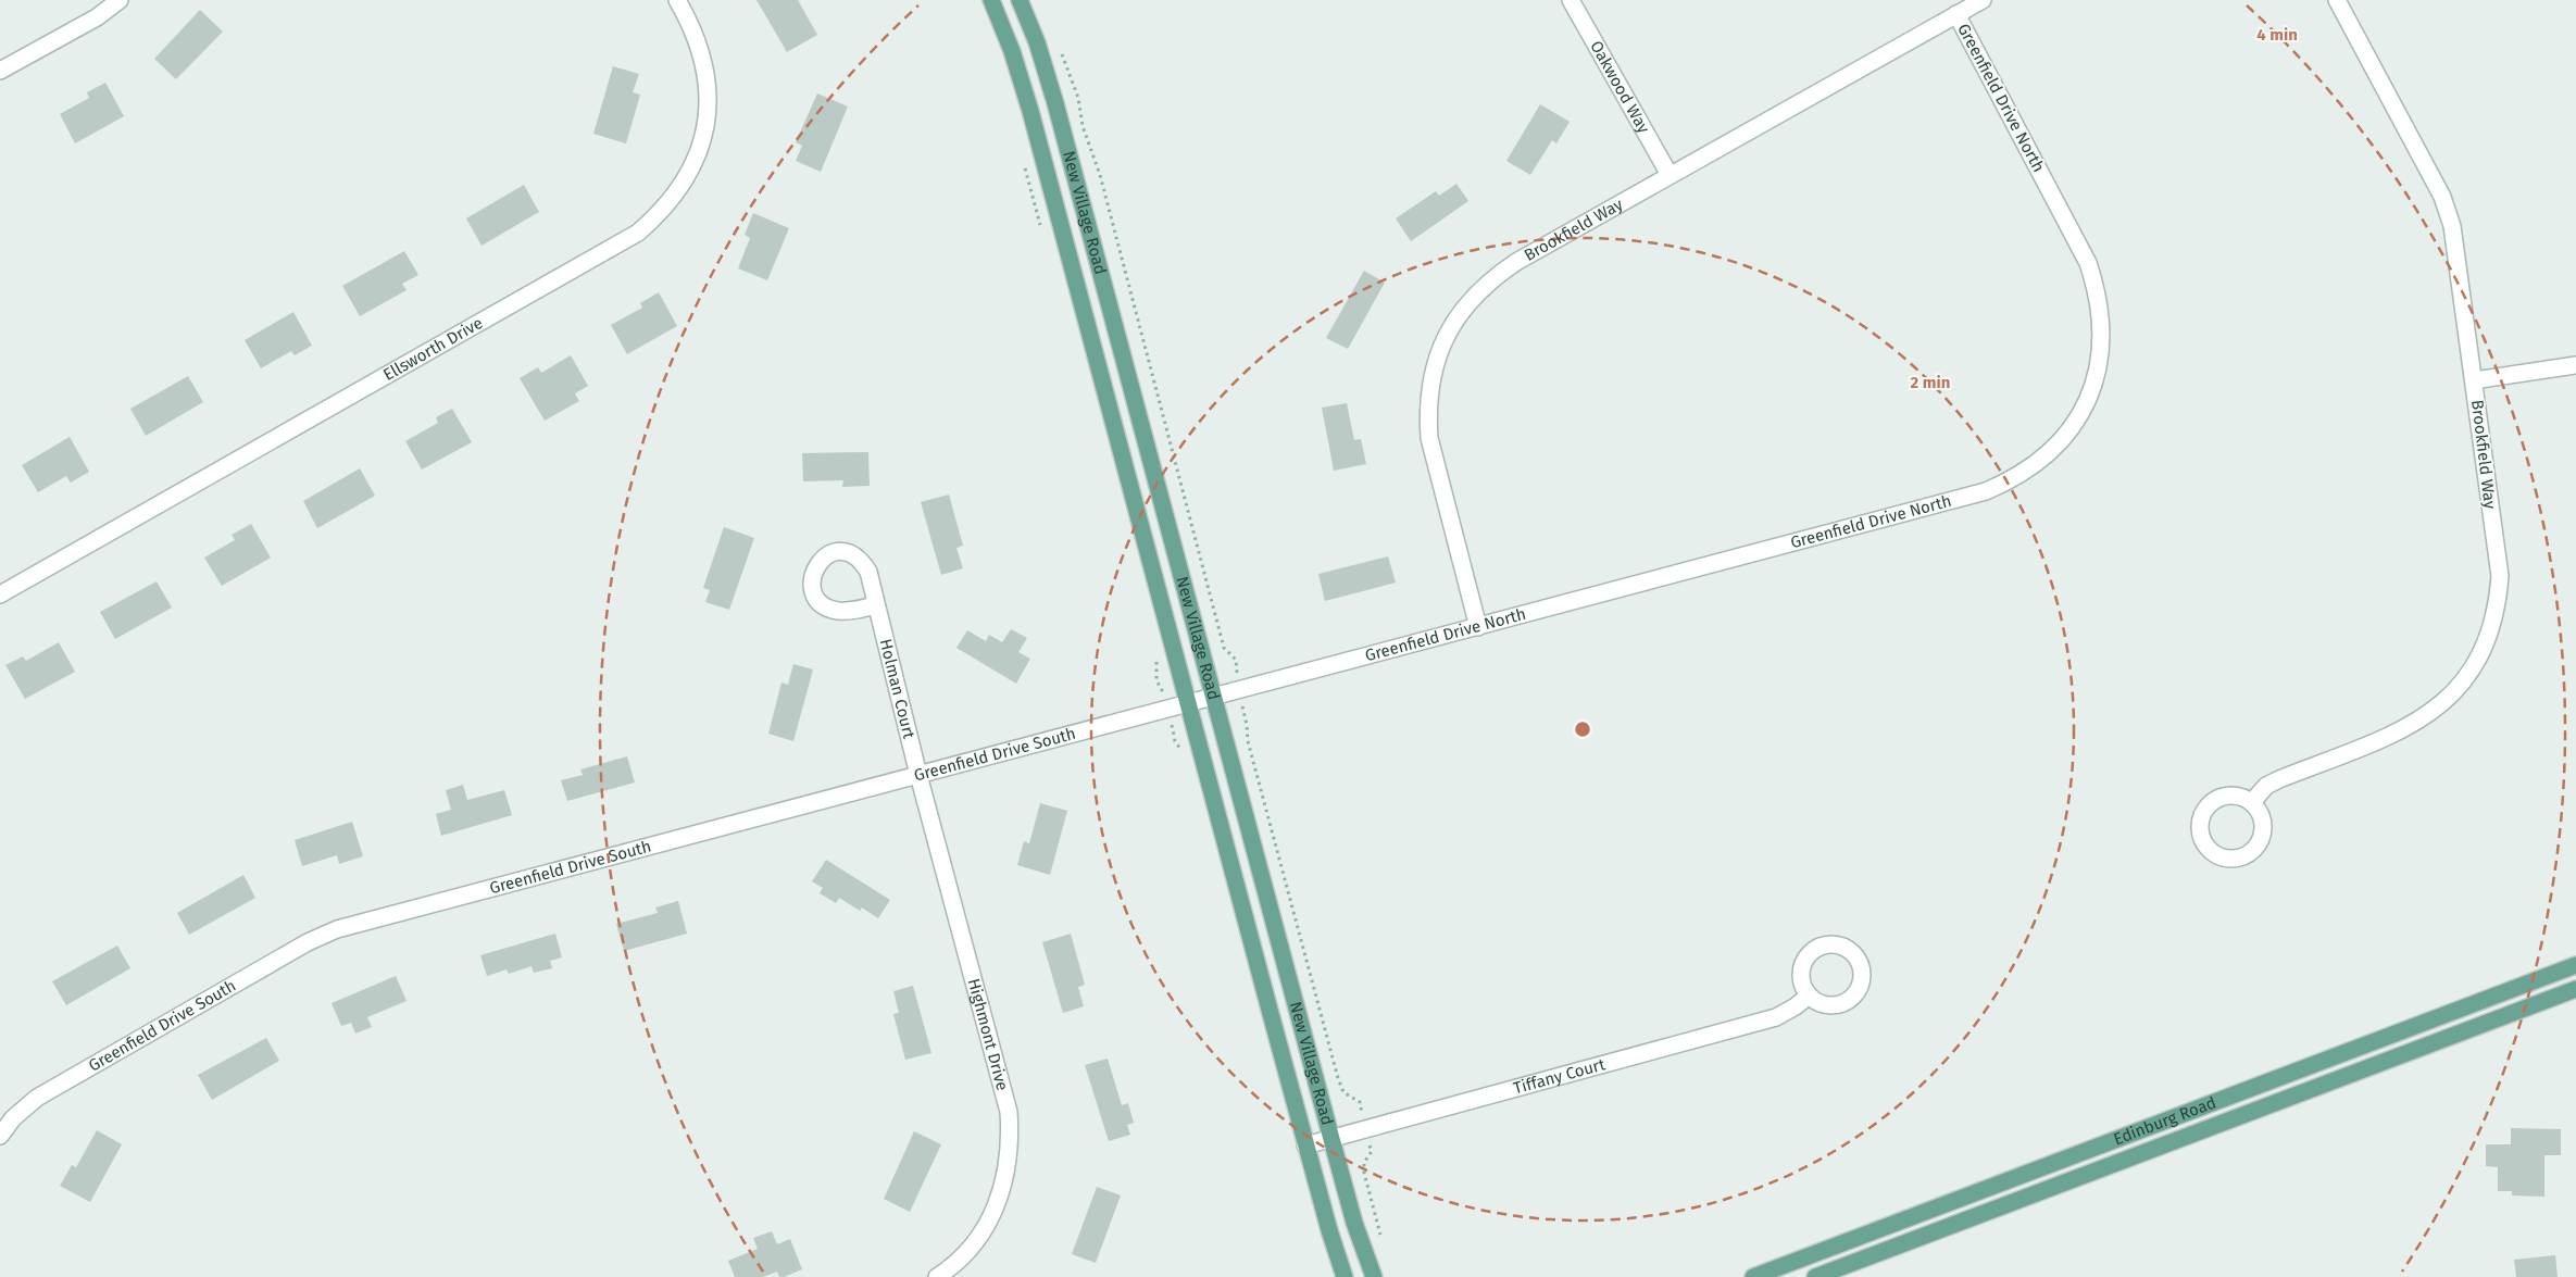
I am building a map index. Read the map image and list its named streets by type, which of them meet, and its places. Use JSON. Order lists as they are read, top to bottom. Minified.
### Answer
{"streets":{"main road":["New Village Road","Edinburg Road"],"street":["Oakwood Way","Greenfield Drive North","Brookfield Way","Ellsworth Drive","Holman Court","Greenfield Drive South","Highmont Drive","Tiffany Court"]},"crossings":[["Oakwood Way","Brookfield Way"],["Greenfield Drive North","New Village Road"],["Greenfield Drive North","Brookfield Way"],["Greenfield Drive North","Greenfield Drive South"],["New Village Road","Greenfield Drive South"],["New Village Road","Tiffany Court"],["Holman Court","Greenfield Drive South"],["Holman Court","Highmont Drive"],["Greenfield Drive South","Highmont Drive"]],"rings":["4 min","2 min"]}
